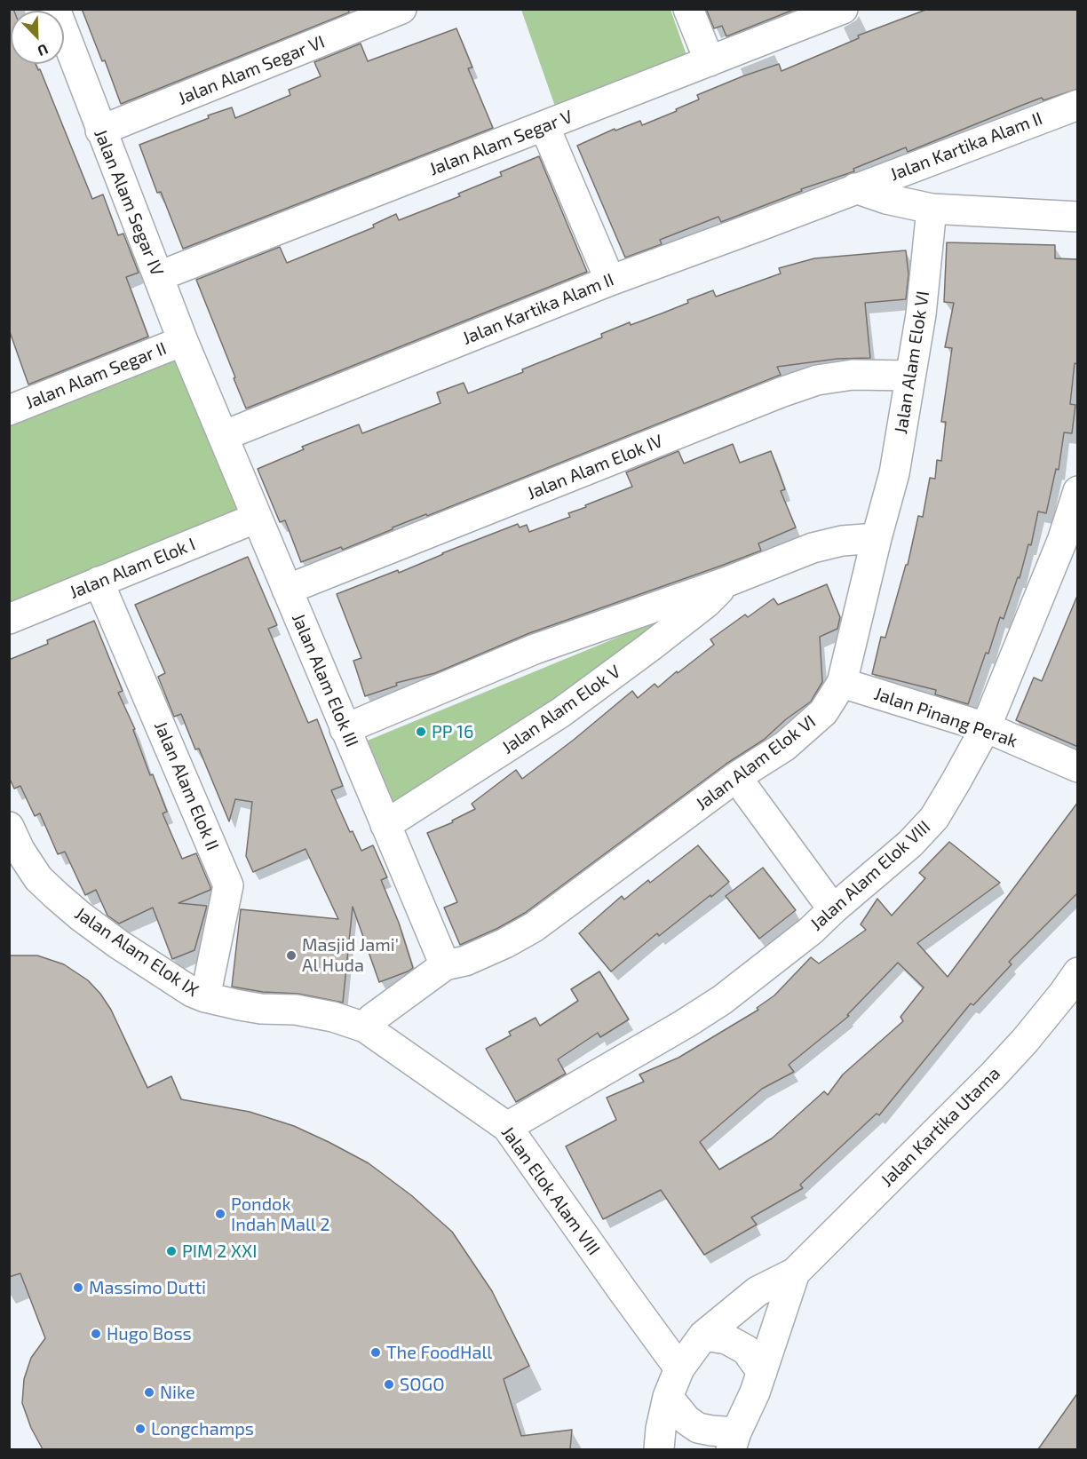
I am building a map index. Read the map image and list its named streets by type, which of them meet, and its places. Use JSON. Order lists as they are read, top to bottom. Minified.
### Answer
{"streets":{"street":["Jalan Alam Segar VI","Jalan Alam Segar V","Jalan Kartika Alam II","Jalan Alam Segar IV","Jalan Alam Elok VI","Jalan Alam Segar II","Jalan Alam Elok IV","Jalan Alam Elok I","Jalan Alam Elok III","Jalan Alam Elok V","Jalan Pinang Perak","Jalan Alam Elok II","Jalan Alam Elok VIII","Jalan Alam Elok IX","Jalan Kartika Utama","Jalan Elok Alam VIII"]},"crossings":[["Jalan Alam Segar VI","Jalan Alam Segar IV"],["Jalan Alam Segar V","Jalan Alam Segar IV"],["Jalan Kartika Alam II","Jalan Alam Elok VI"],["Jalan Kartika Alam II","Jalan Alam Elok III"],["Jalan Alam Segar IV","Jalan Alam Segar II"],["Jalan Alam Segar IV","Jalan Alam Elok III"],["Jalan Alam Elok VI","Jalan Alam Elok IV"],["Jalan Alam Elok VI","Jalan Alam Elok III"],["Jalan Alam Elok VI","Jalan Alam Elok V"],["Jalan Alam Elok VI","Jalan Pinang Perak"],["Jalan Alam Elok VI","Jalan Alam Elok IX"],["Jalan Alam Elok VI","Jalan Elok Alam VIII"],["Jalan Alam Elok IV","Jalan Alam Elok III"],["Jalan Alam Elok I","Jalan Alam Elok III"],["Jalan Alam Elok I","Jalan Alam Elok II"],["Jalan Alam Elok III","Jalan Alam Elok V"],["Jalan Pinang Perak","Jalan Alam Elok VIII"],["Jalan Alam Elok II","Jalan Alam Elok IX"],["Jalan Alam Elok VIII","Jalan Elok Alam VIII"],["Jalan Alam Elok IX","Jalan Elok Alam VIII"],["Jalan Kartika Utama","Jalan Elok Alam VIII"]],"places":["PP 16","Masjid Jami' Al Huda","Pondok Indah Mall 2","PIM 2 XXI","Massimo Dutti","Hugo Boss","The FoodHall","SOGO","Nike","Longchamps"],"north":"bottom right"}
